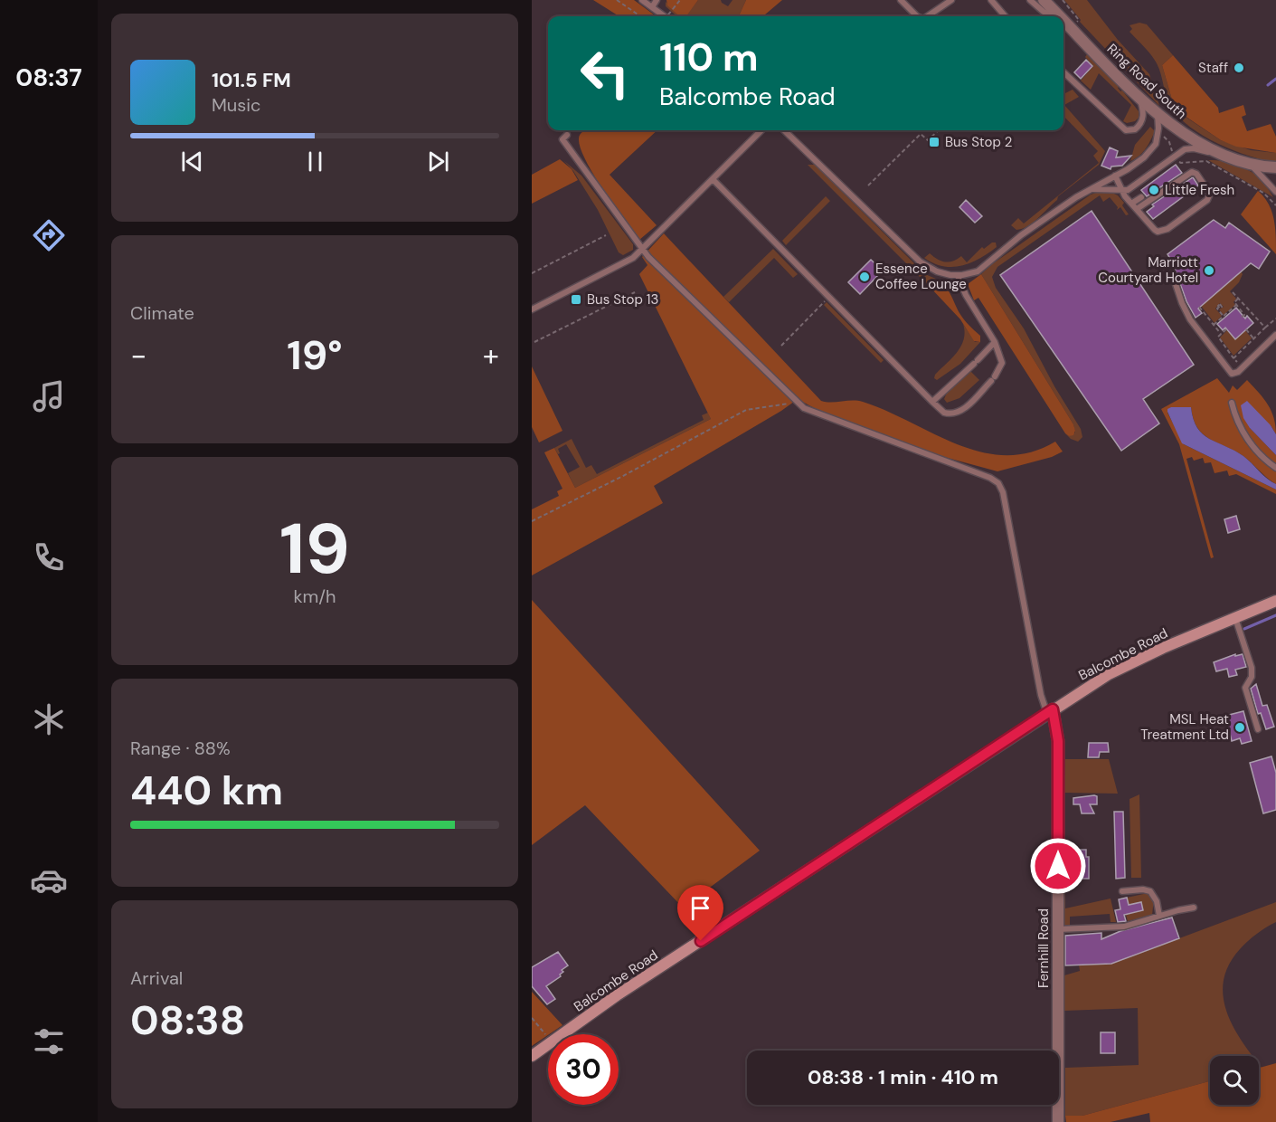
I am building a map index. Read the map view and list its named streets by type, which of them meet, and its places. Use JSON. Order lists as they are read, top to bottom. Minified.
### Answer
{"streets":{"main road":["Balcombe Road"],"street":["Ring Road South","Fernhill Road"]},"crossings":[["Balcombe Road","Fernhill Road"]],"places":{"other":["Staff","Little Fresh","Marriott Courtyard Hotel","Essence Coffee Lounge","MSL Heat Treatment Ltd"],"transit":["Bus Stop 2","Bus Stop 13"]},"page":{"tabs":"08:37","turn":["110 m","Balcombe Road"],"song":["101.5 FM","Music"],"tile":["Climate",["19","km/h"],["Range · 88%","440 km"],["Arrival","08:38"]],"heat":["−","19°","+"],"limit":"30","trip":"08:38 · 1 min · 410 m"}}
